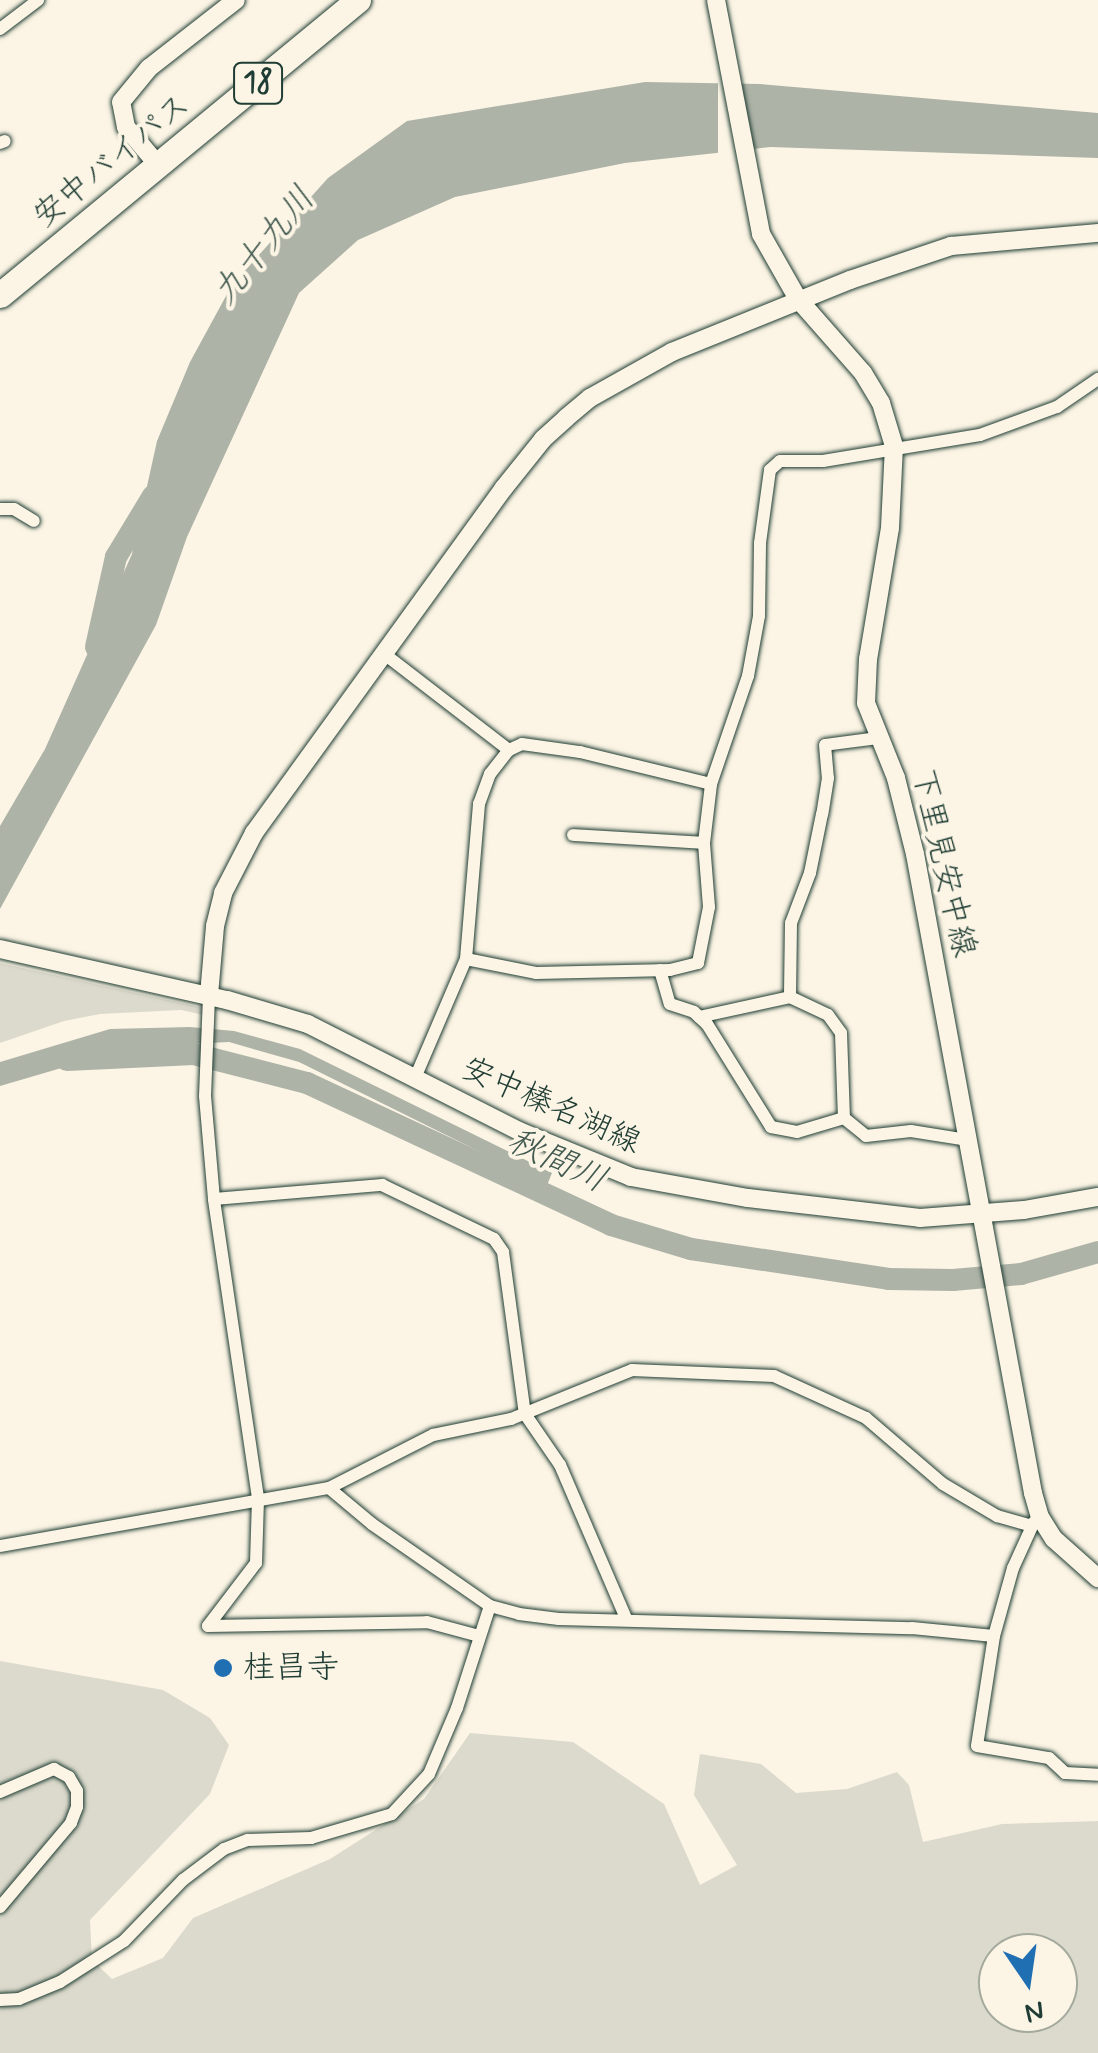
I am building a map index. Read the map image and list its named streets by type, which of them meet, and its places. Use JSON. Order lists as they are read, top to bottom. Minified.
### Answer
{"streets":{"highway":["18","安中バイパス"],"main road":["下里見安中線","安中榛名湖線"]},"crossings":[["下里見安中線","安中榛名湖線"]],"water":["九十九川","秋間川"],"places":["桂昌寺"],"north":"bottom"}
